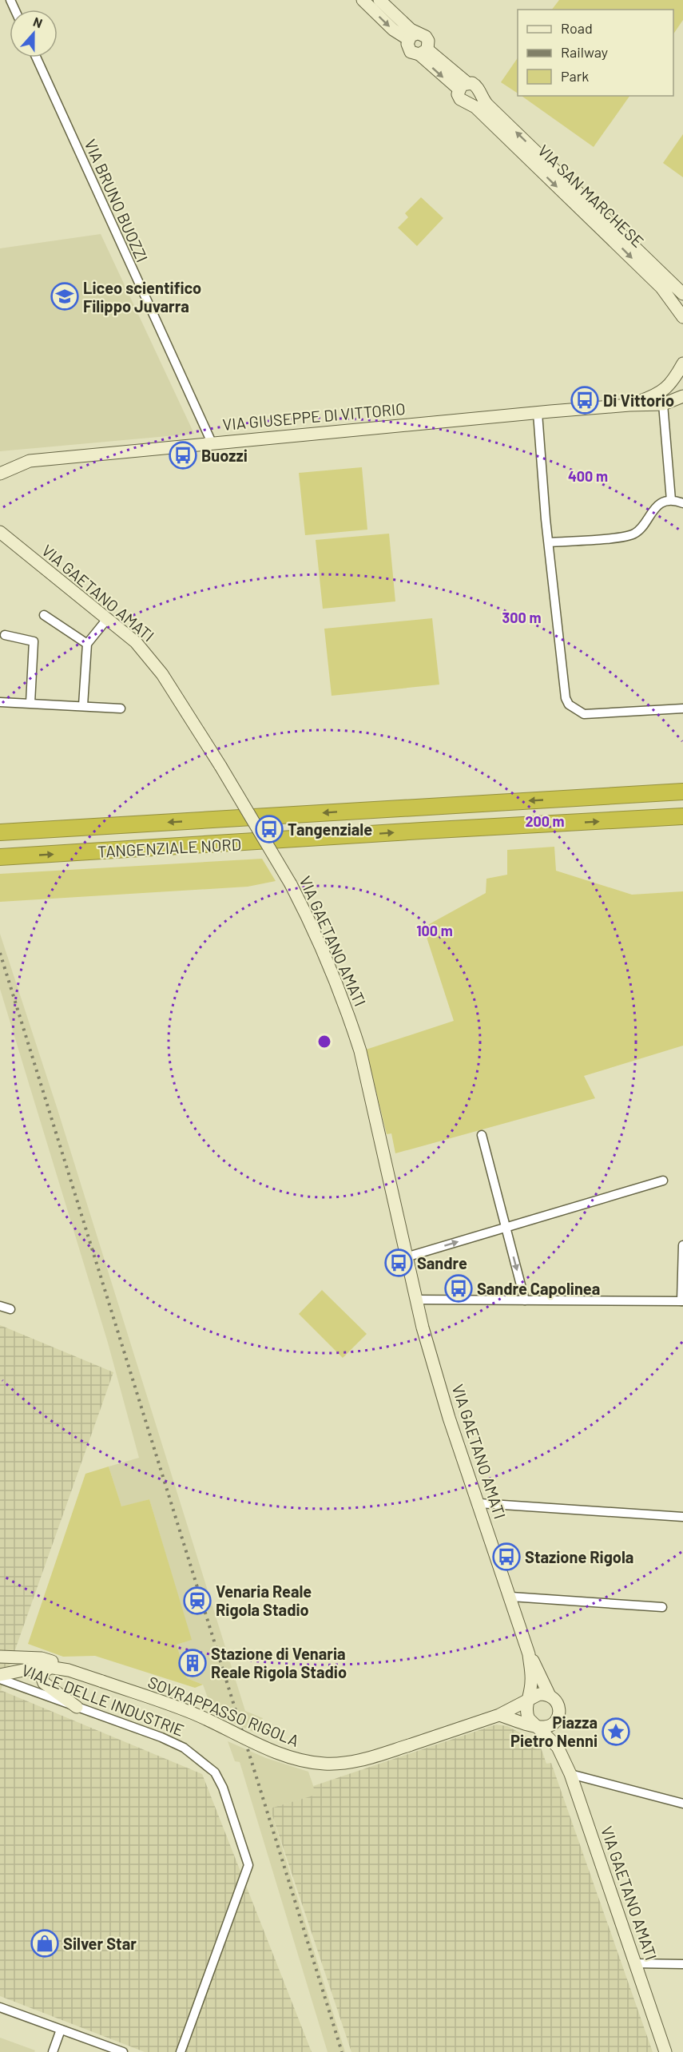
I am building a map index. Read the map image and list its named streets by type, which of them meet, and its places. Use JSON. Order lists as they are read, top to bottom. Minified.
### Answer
{"streets":{"highway":["TANGENZIALE NORD"],"street":["VIA SAN MARCHESE","VIA BRUNO BUOZZI","VIA GIUSEPPE DI VITTORIO","VIA GAETANO AMATI","VIALE DELLE INDUSTRIE","SOVRAPPASSO RIGOLA"]},"crossings":[["VIA BRUNO BUOZZI","VIA GIUSEPPE DI VITTORIO"],["VIA GAETANO AMATI","SOVRAPPASSO RIGOLA"],["VIALE DELLE INDUSTRIE","SOVRAPPASSO RIGOLA"]],"places":{"school or university":["Liceo scientifico Filippo Juvarra"],"bus stop":["Di Vittorio","Buozzi","Tangenziale","Sandre","Sandre Capolinea","Stazione Rigola"],"station":["Venaria Reale Rigola Stadio"],"building":["Stazione di Venaria Reale Rigola Stadio"],"place":["Piazza Pietro Nenni"],"shop":["Silver Star"]},"legend":["Road","Railway","Park"],"north":"top","rings":["400 m","300 m","200 m","100 m"]}
